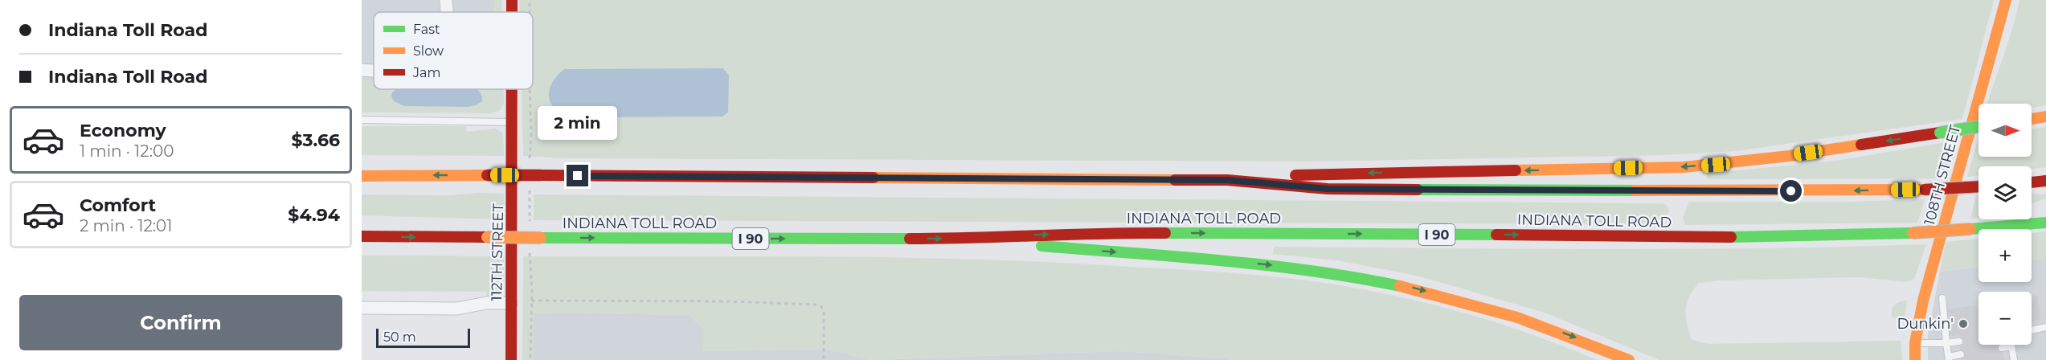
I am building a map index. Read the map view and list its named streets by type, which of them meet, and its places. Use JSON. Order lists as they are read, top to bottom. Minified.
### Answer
{"streets":{"main road":["108TH STREET","INDIANA TOLL ROAD","I 90","112TH STREET"]},"places":["Dunkin'"],"legend":["Fast","Slow","Jam"],"scale_bar":"50 m","north":"right","page":{"banner":["Indiana Toll Road","Indiana Toll Road"],"map_buttons":["+","−"],"list":[{"name":"Economy","note":"1 min · 12:00","value":"$3.66"},{"name":"Comfort","note":"2 min · 12:01","value":"$4.94"}],"bubble":"2 min","buttons":"Confirm","scale":"50 m"}}
